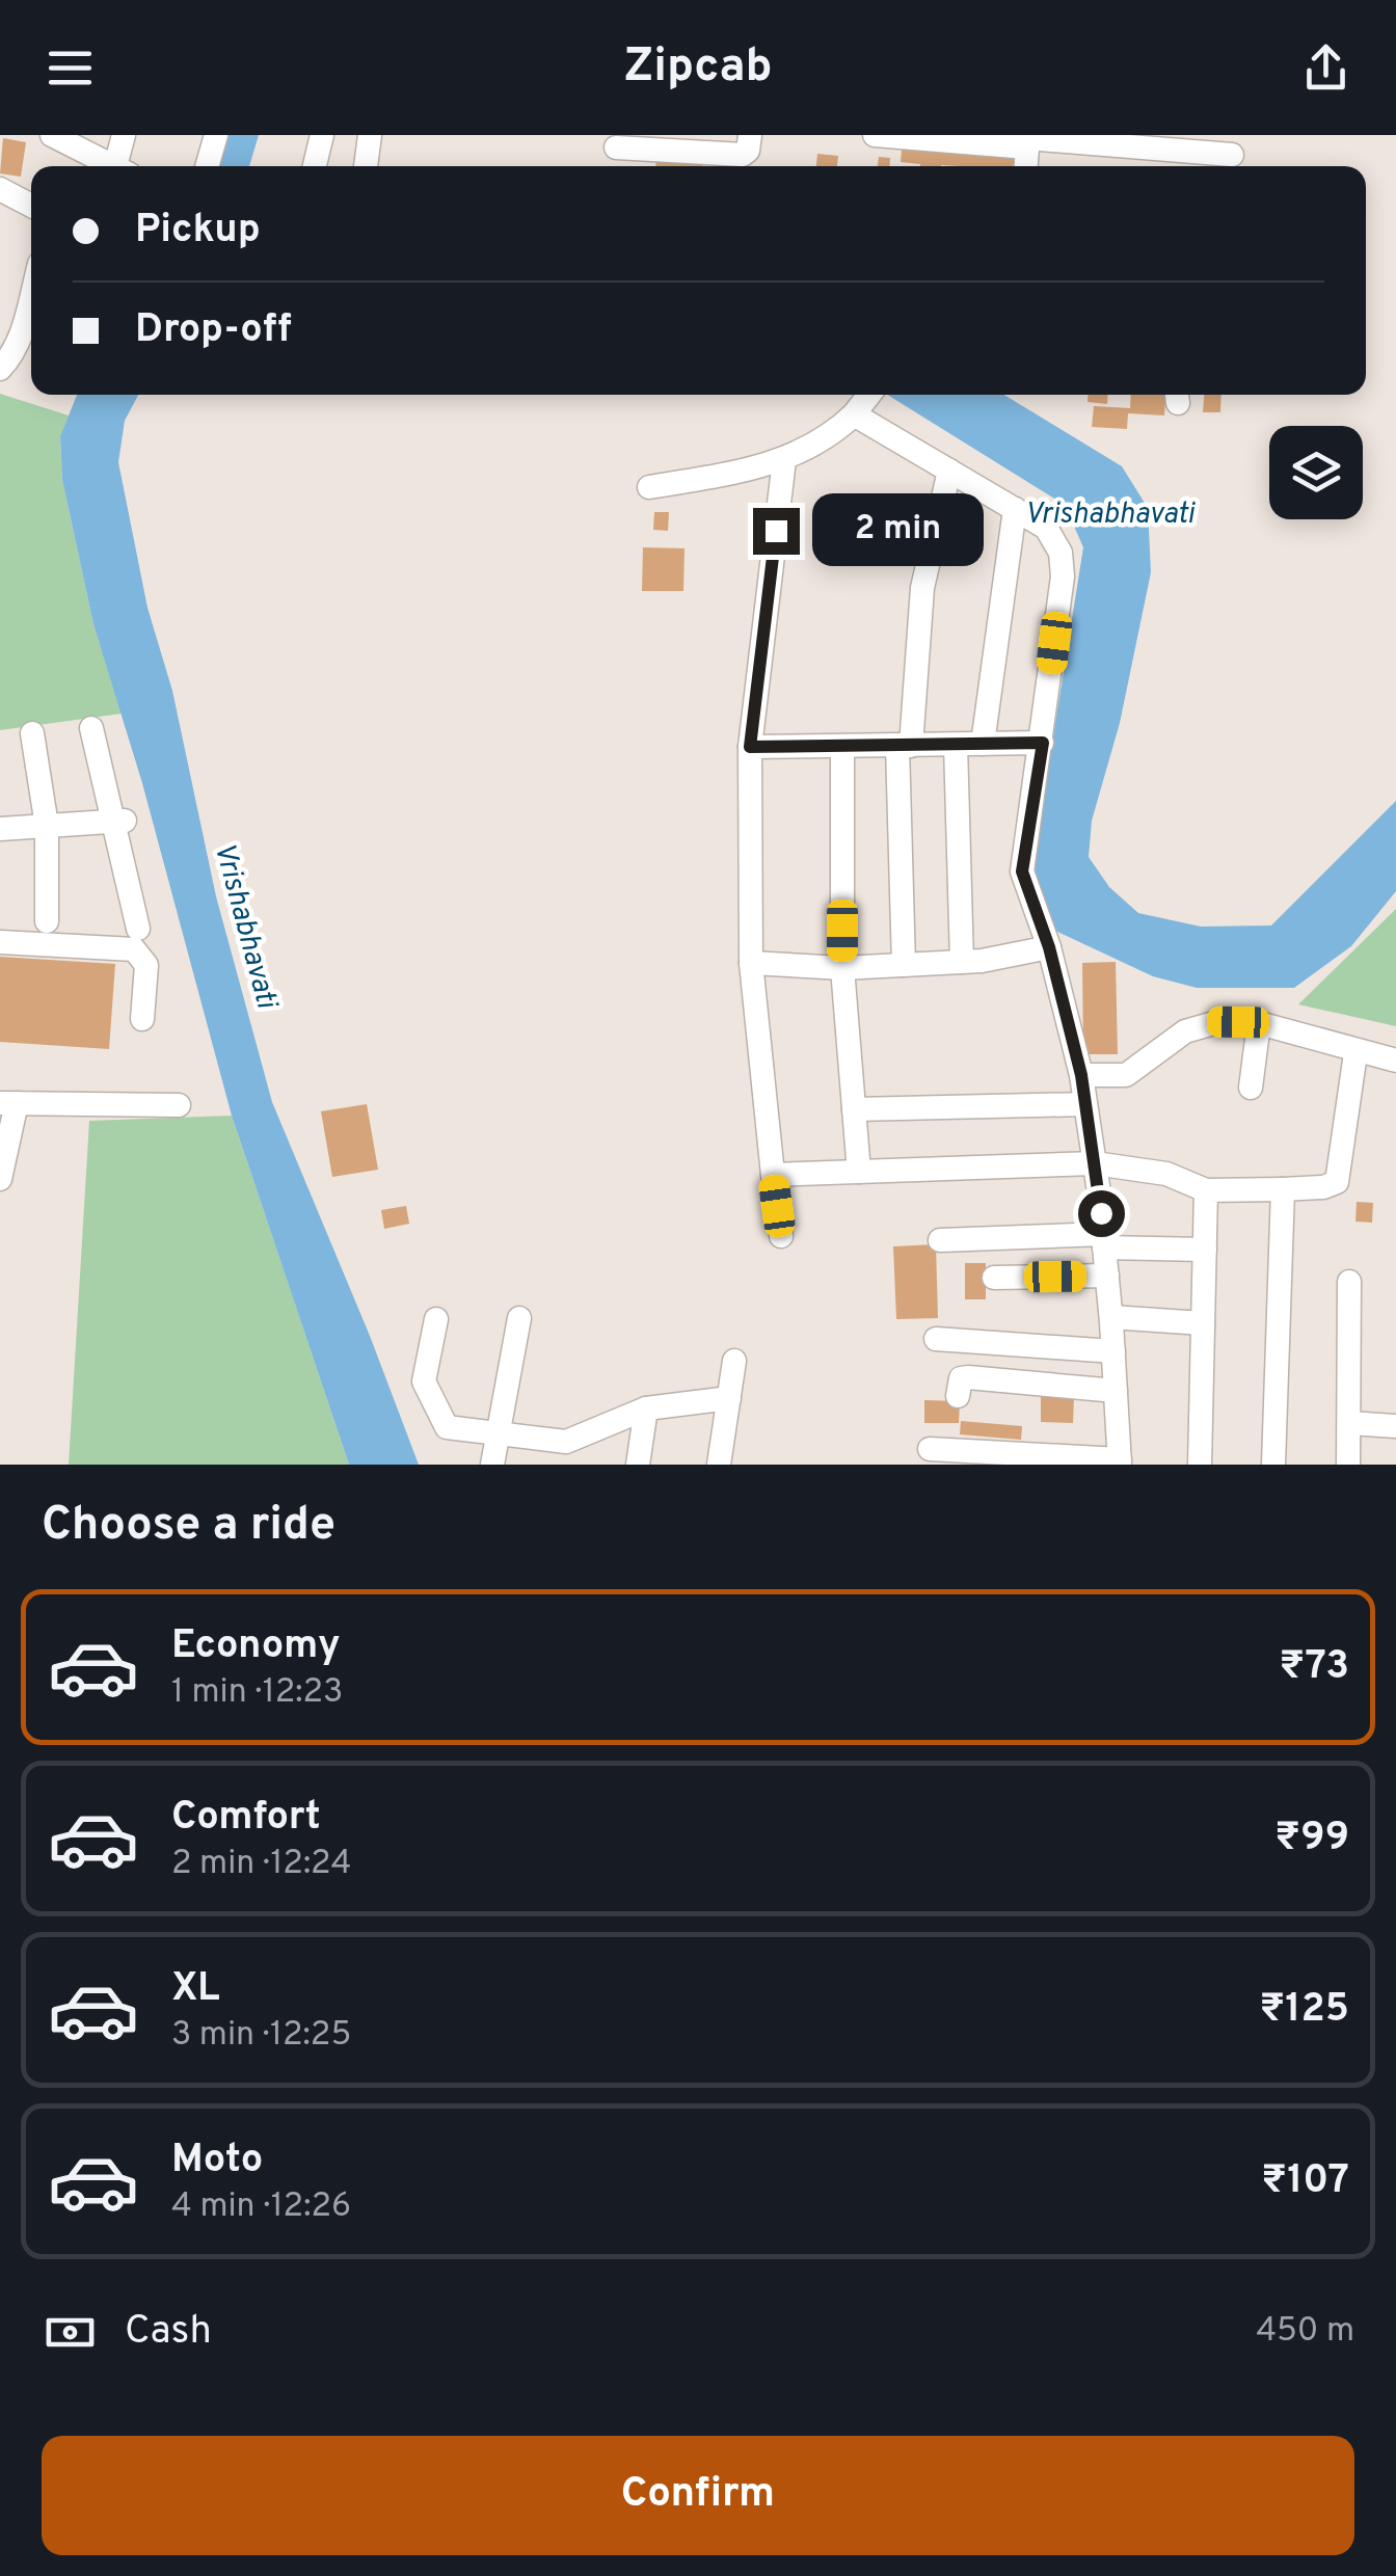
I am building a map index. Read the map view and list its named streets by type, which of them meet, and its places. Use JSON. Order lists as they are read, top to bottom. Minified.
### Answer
{"water":["Vrishabhavati"],"page":{"header":"Zipcab","banner":["Pickup","Drop-off"],"bubble":"2 min","heading":"Choose a ride","list":[{"name":"Economy","note":"1 min · 12:23","value":"₹73"},{"name":"Comfort","note":"2 min · 12:24","value":"₹99"},{"name":"XL","note":"3 min · 12:25","value":"₹125"},{"name":"Moto","note":"4 min · 12:26","value":"₹107"}],"pay":["Cash","450 m"],"buttons":"Confirm"}}
